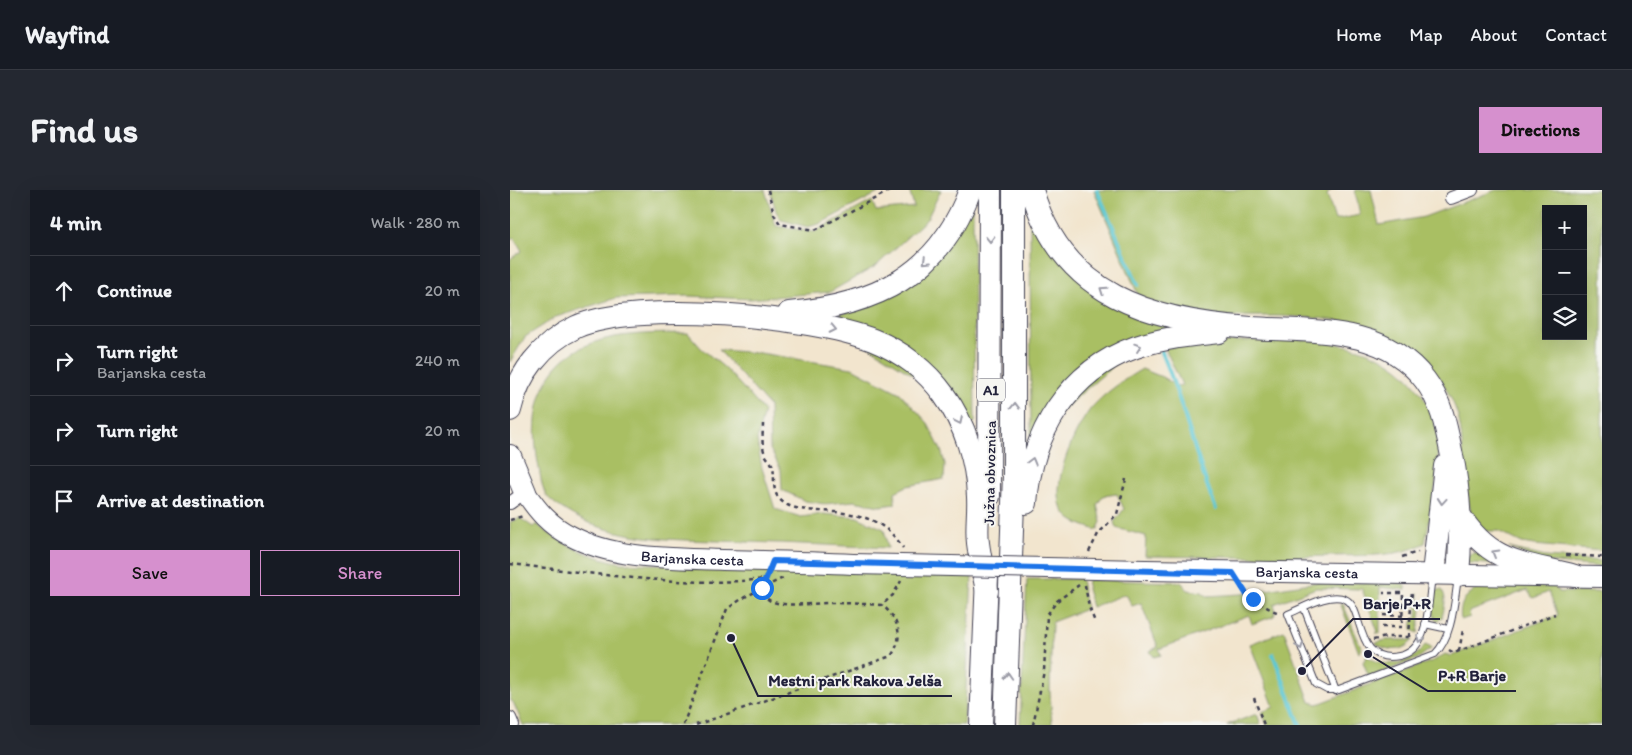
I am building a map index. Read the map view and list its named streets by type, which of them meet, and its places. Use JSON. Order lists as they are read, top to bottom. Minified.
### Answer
{"streets":{"highway":["A1","Južna obvoznica"],"main road":["Barjanska cesta"]},"places":["Mestni park Rakova Jelša","P+R Barje","Barje P+R"],"page":{"header":"Wayfind","nav":["Home","Map","About","Contact"],"buttons":["Directions",["Save","Share"]],"title":"Find us","heading":["4 min","Walk · 280 m"],"map_buttons":["+","−"],"list":[["Continue","20 m"],["Turn right","Barjanska cesta","240 m"],["Turn right","20 m"],"Arrive at destination"]}}
